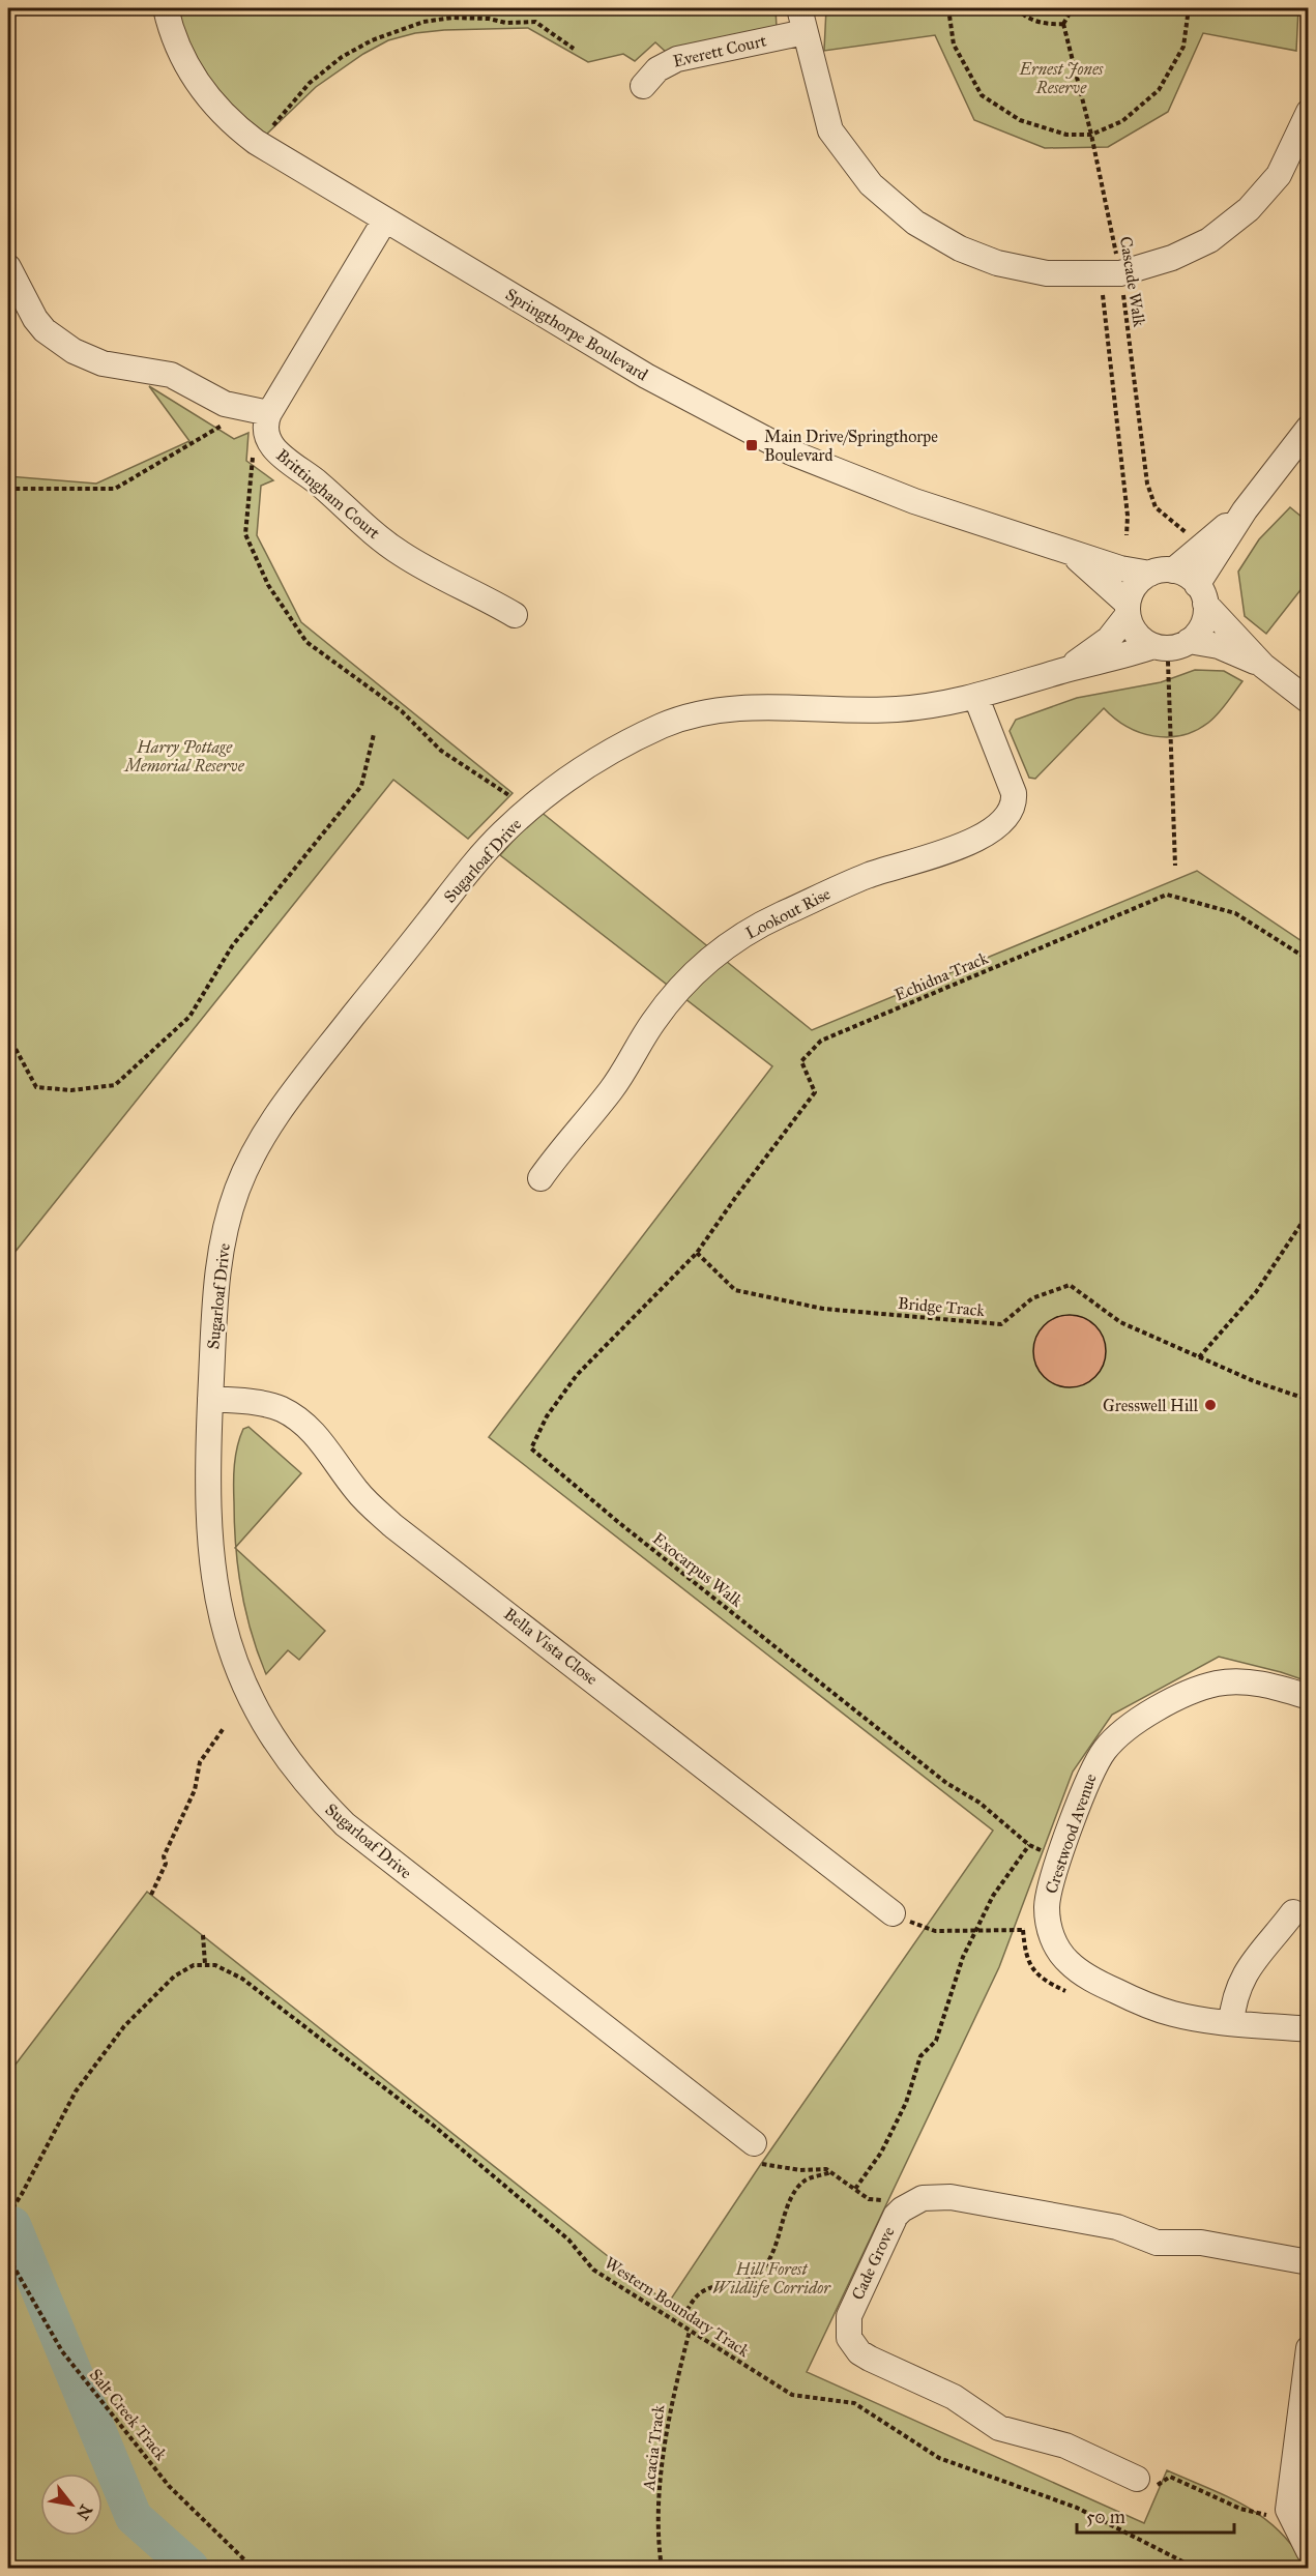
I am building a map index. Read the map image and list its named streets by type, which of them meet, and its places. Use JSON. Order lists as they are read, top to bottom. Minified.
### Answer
{"streets":{"street":["Everett Court","Springthorpe Boulevard","Brittingham Court","Sugarloaf Drive","Lookout Rise","Bella Vista Close","Crestwood Avenue","Cade Grove"],"path":["Cascade Walk","Echidna Track","Bridge Track","Exocarpus Walk","Western Boundary Track","Salt Creek Track","Acacia Track"]},"crossings":[["Springthorpe Boulevard","Sugarloaf Drive"],["Sugarloaf Drive","Lookout Rise"],["Sugarloaf Drive","Bella Vista Close"],["Echidna Track","Bridge Track"],["Echidna Track","Exocarpus Walk"],["Bridge Track","Exocarpus Walk"],["Exocarpus Walk","Crestwood Avenue"],["Western Boundary Track","Acacia Track"]],"parks":["Ernest Jones Reserve","Harry Pottage Memorial Reserve","Hill Forest Wildlife Corridor"],"places":{"transit":["Main Drive/Springthorpe Boulevard"],"other":["Gresswell Hill"]},"scale_bar":"50 m","north":"bottom right"}
